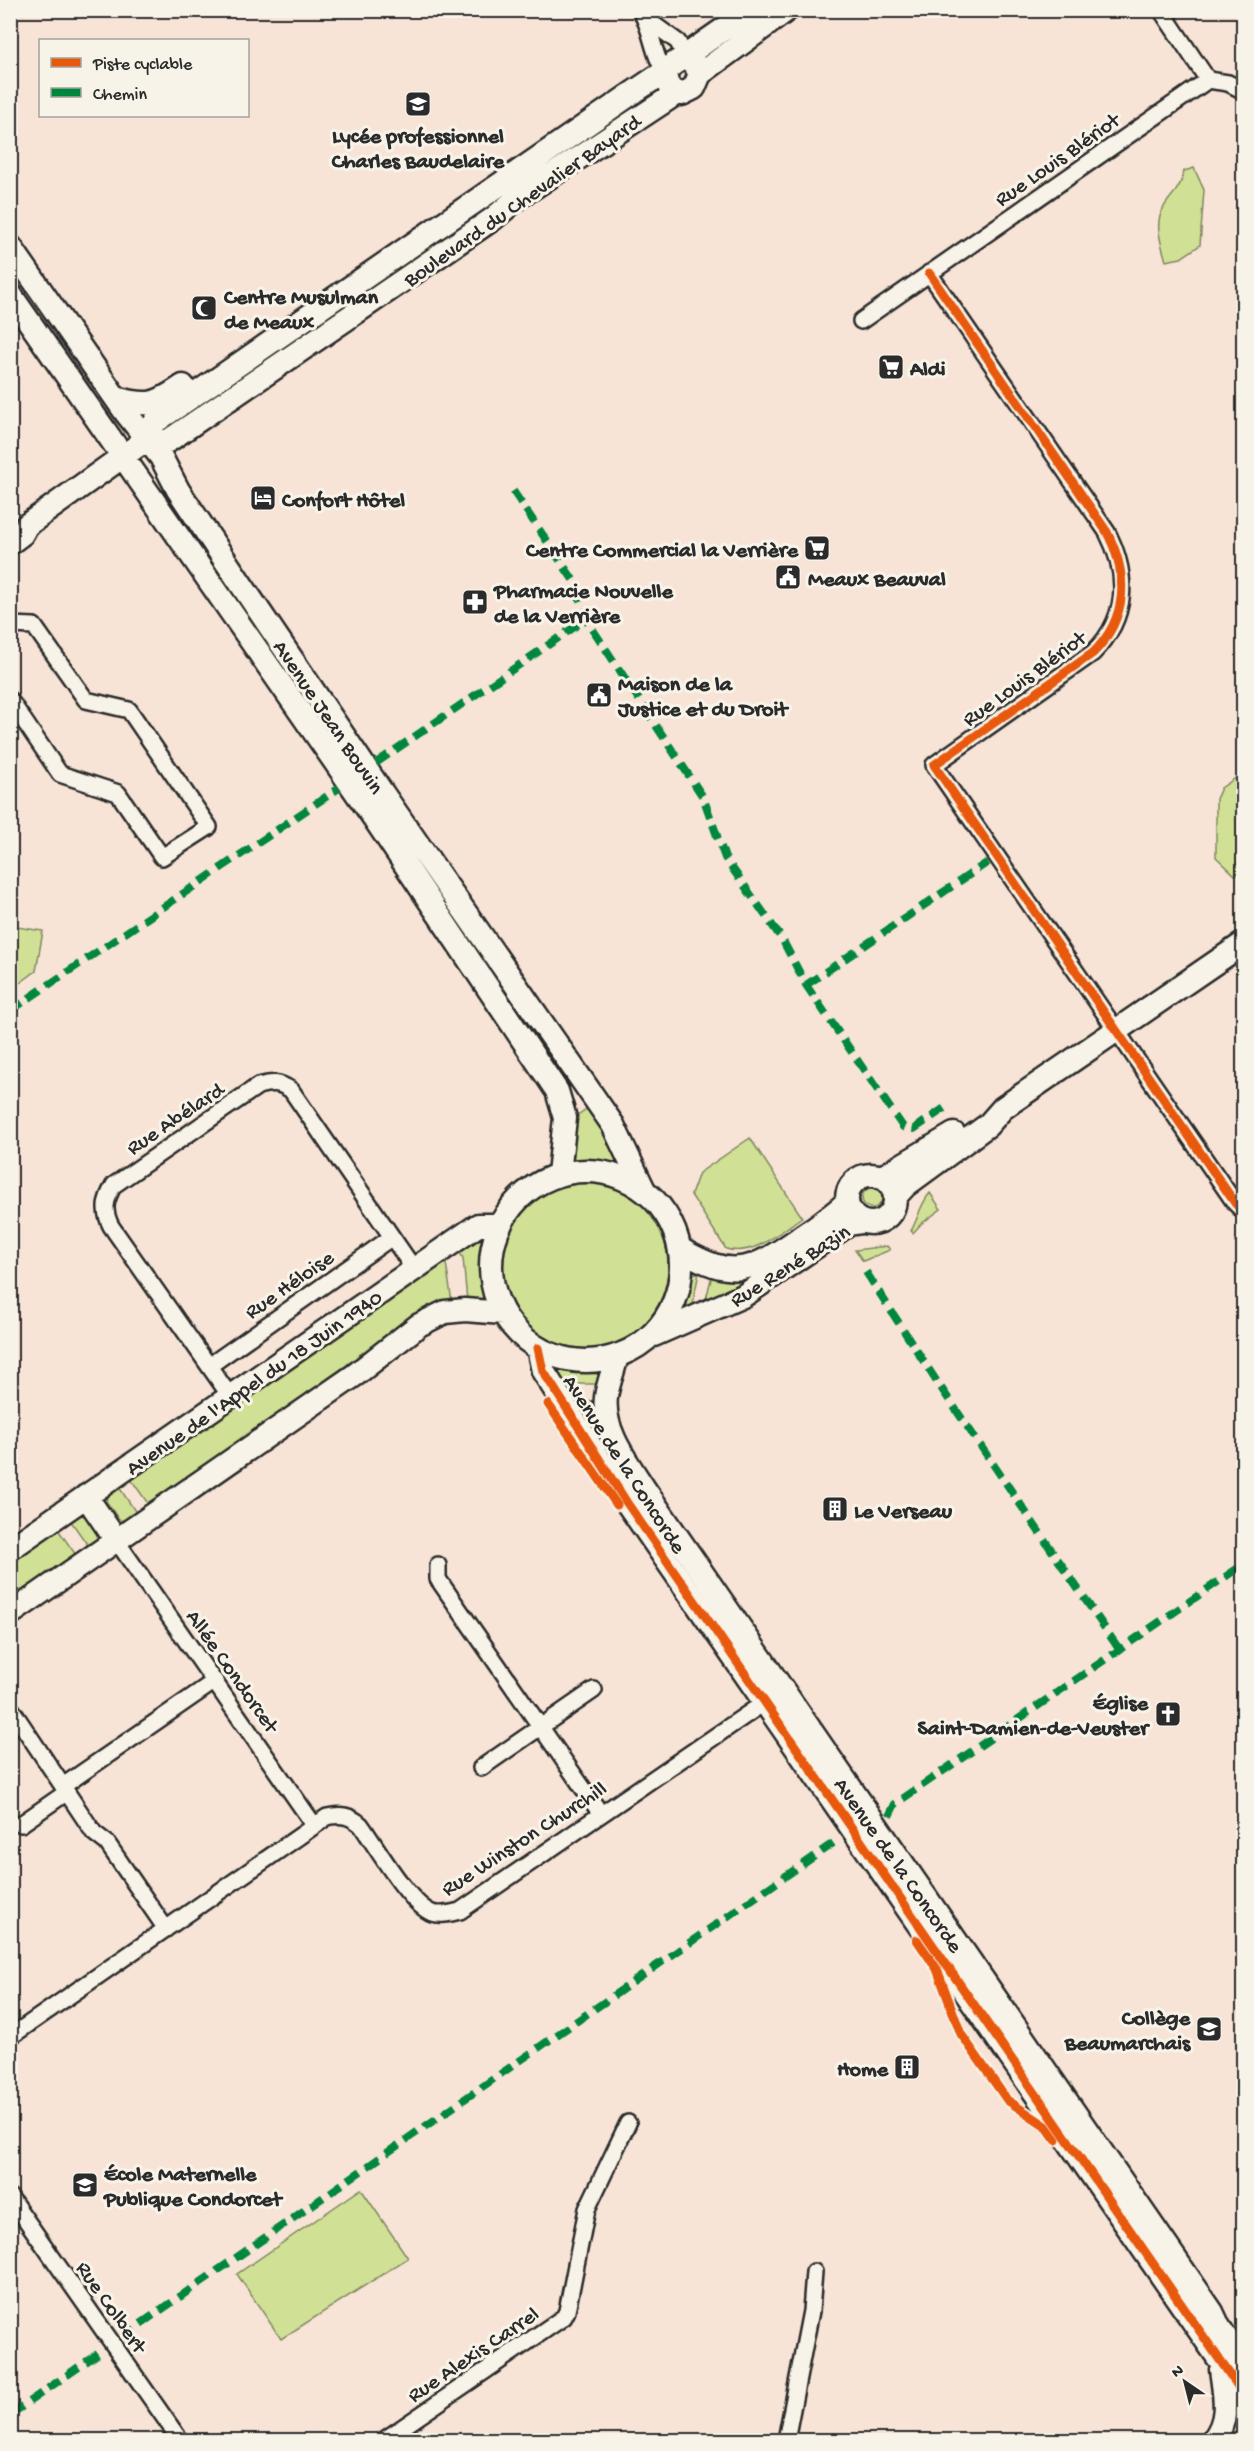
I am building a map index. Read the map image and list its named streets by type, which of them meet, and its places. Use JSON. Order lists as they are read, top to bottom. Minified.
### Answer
{"streets":{"street":["Rue Louis Blériot","Boulevard du Chevalier Bayard","Avenue Jean Bouvin","Rue Abélard","Rue René Bazin","Rue Héloise","Avenue de l'Appel du 18 Juin 1940","Avenue de la Concorde","Allée Condorcet","Rue Winston Churchill","Rue Colbert","Rue Alexis Carrel"]},"crossings":[["Boulevard du Chevalier Bayard","Avenue Jean Bouvin"],["Avenue Jean Bouvin","Rue René Bazin"],["Avenue Jean Bouvin","Avenue de l'Appel du 18 Juin 1940"],["Avenue Jean Bouvin","Avenue de la Concorde"],["Rue Abélard","Rue Héloise"],["Rue Abélard","Avenue de l'Appel du 18 Juin 1940"],["Rue René Bazin","Avenue de l'Appel du 18 Juin 1940"],["Rue René Bazin","Avenue de la Concorde"],["Avenue de l'Appel du 18 Juin 1940","Avenue de la Concorde"],["Avenue de la Concorde","Rue Winston Churchill"],["Allée Condorcet","Rue Winston Churchill"]],"places":{"school or university":["Lycée professionnel Charles Baudelaire","Collège Beaumarchais","École Maternelle Publique Condorcet"],"mosque":["Centre Musulman de Meaux"],"supermarket":["Aldi","Centre Commercial la Verrière"],"hotel":["Confort Hôtel"],"public building":["Meaux Beauval","Maison de la Justice et du Droit"],"pharmacy":["Pharmacie Nouvelle de la Verrière"],"building":["Le Verseau","Home"],"church":["Église Saint-Damien-de-Veuster"]},"legend":["Piste cyclable","Chemin"],"north":"top left"}
